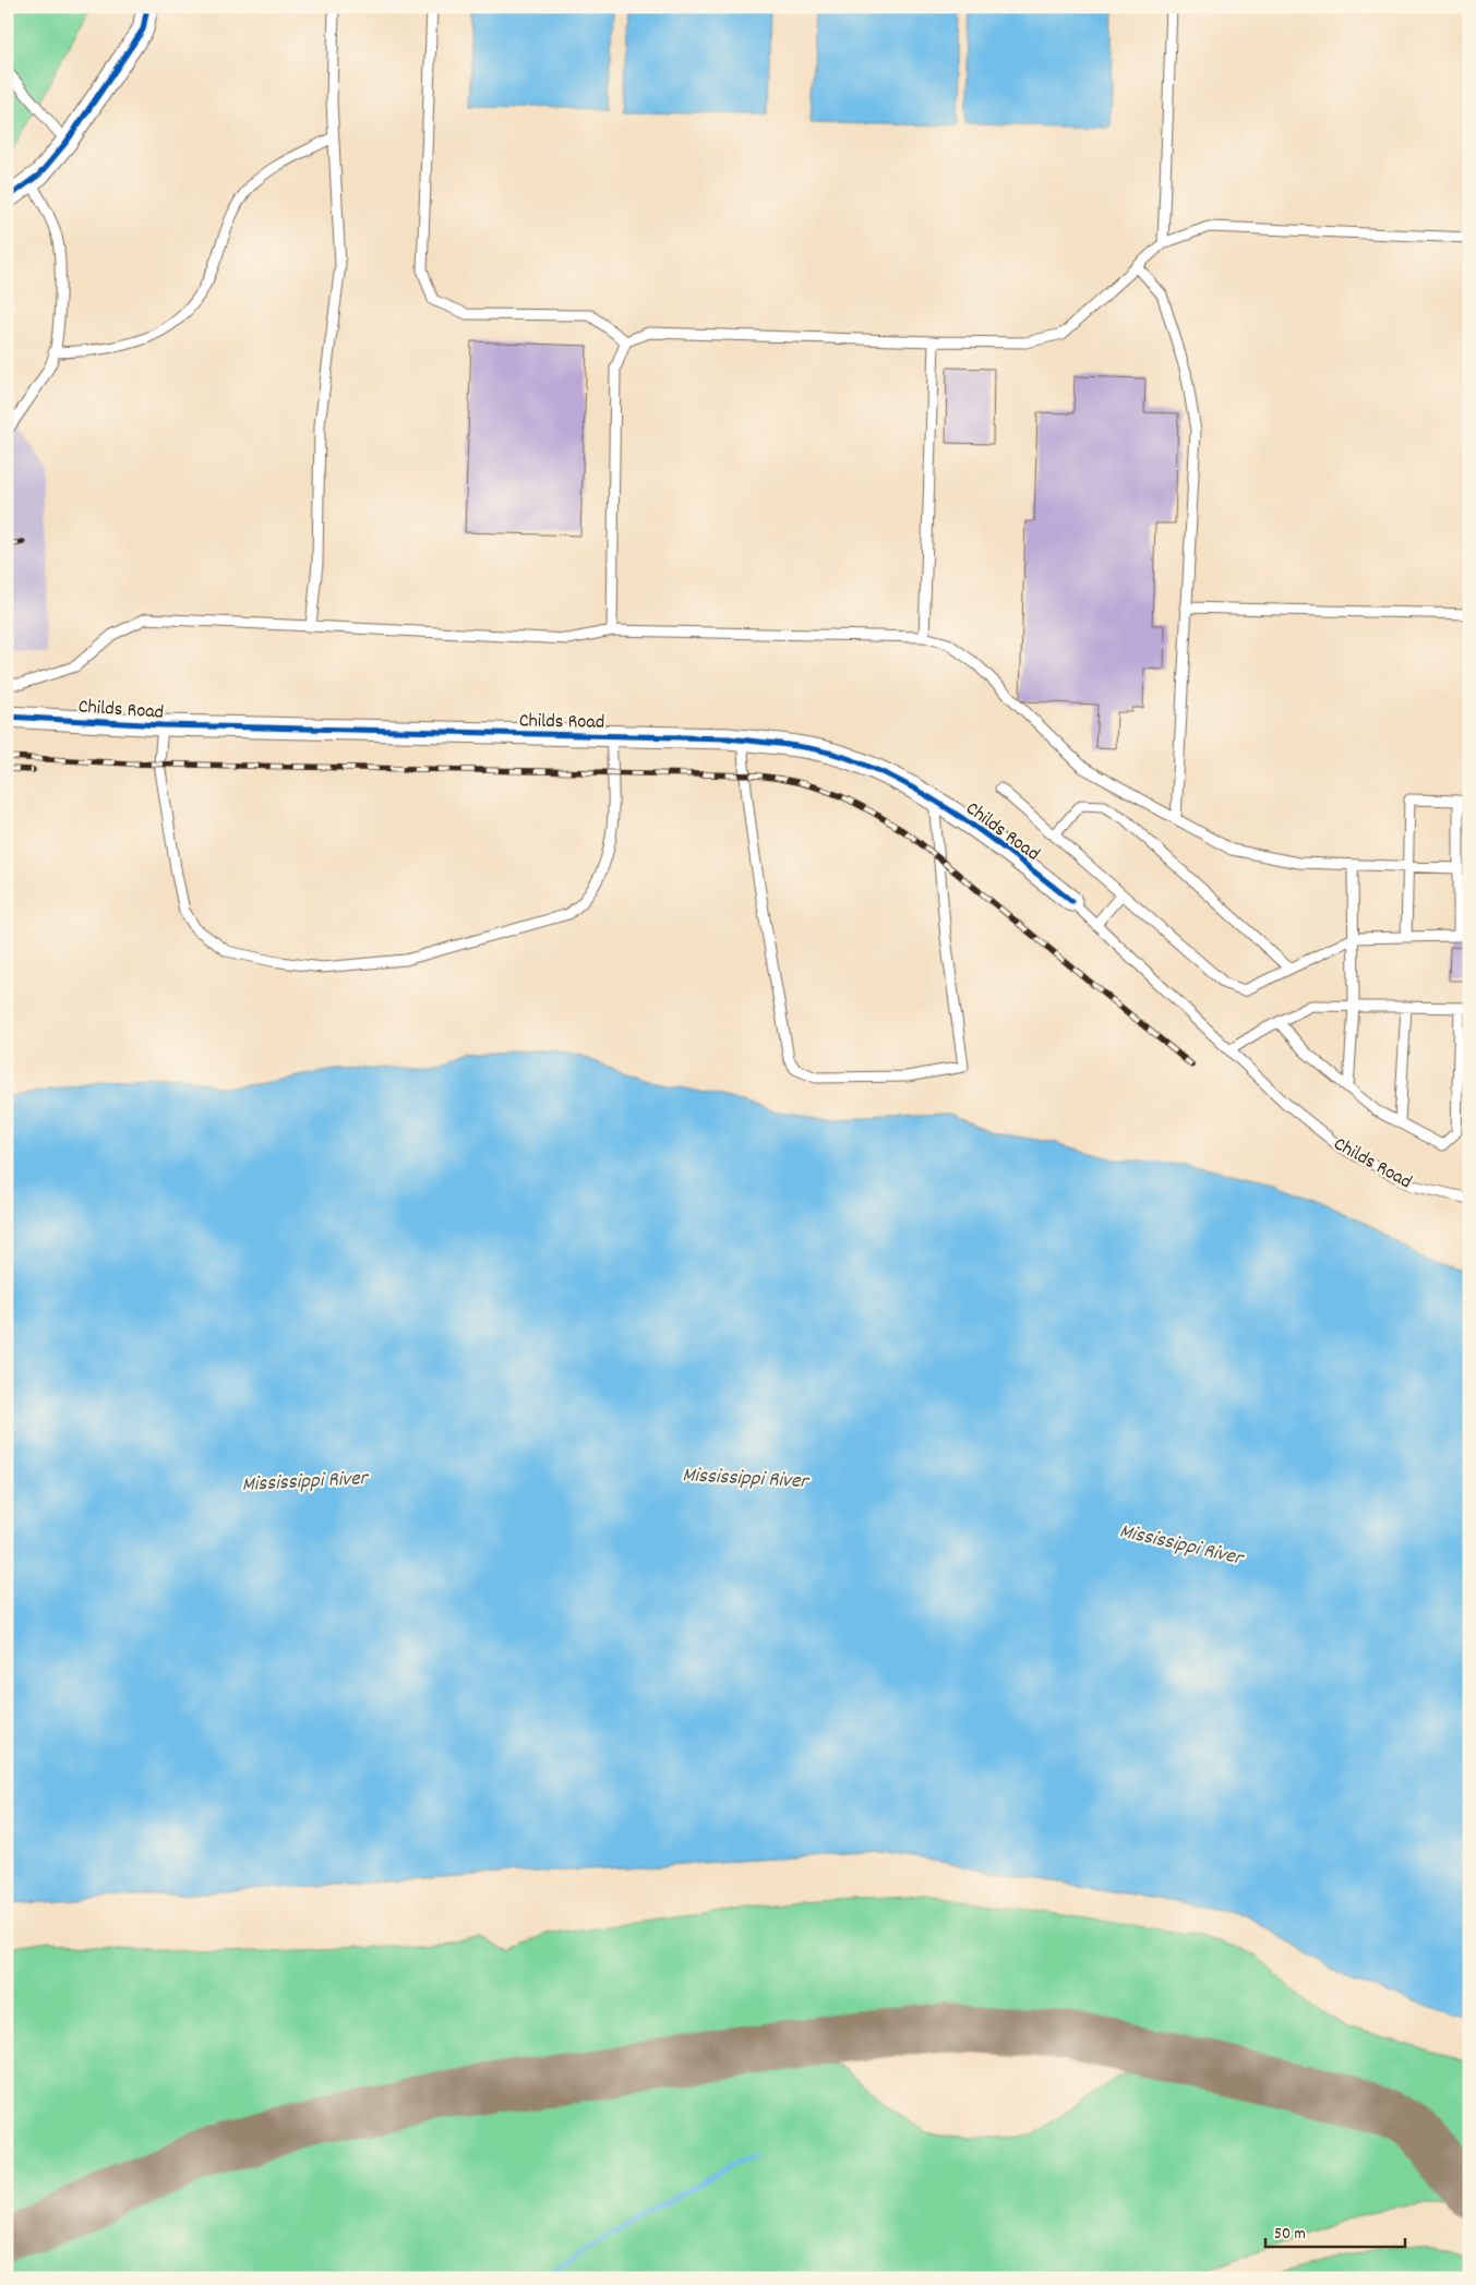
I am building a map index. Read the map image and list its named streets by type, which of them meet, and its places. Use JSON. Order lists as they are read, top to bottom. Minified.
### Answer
{"streets":{"street":["Childs Road"]},"water":["Mississippi River"],"scale_bar":"50 m"}
